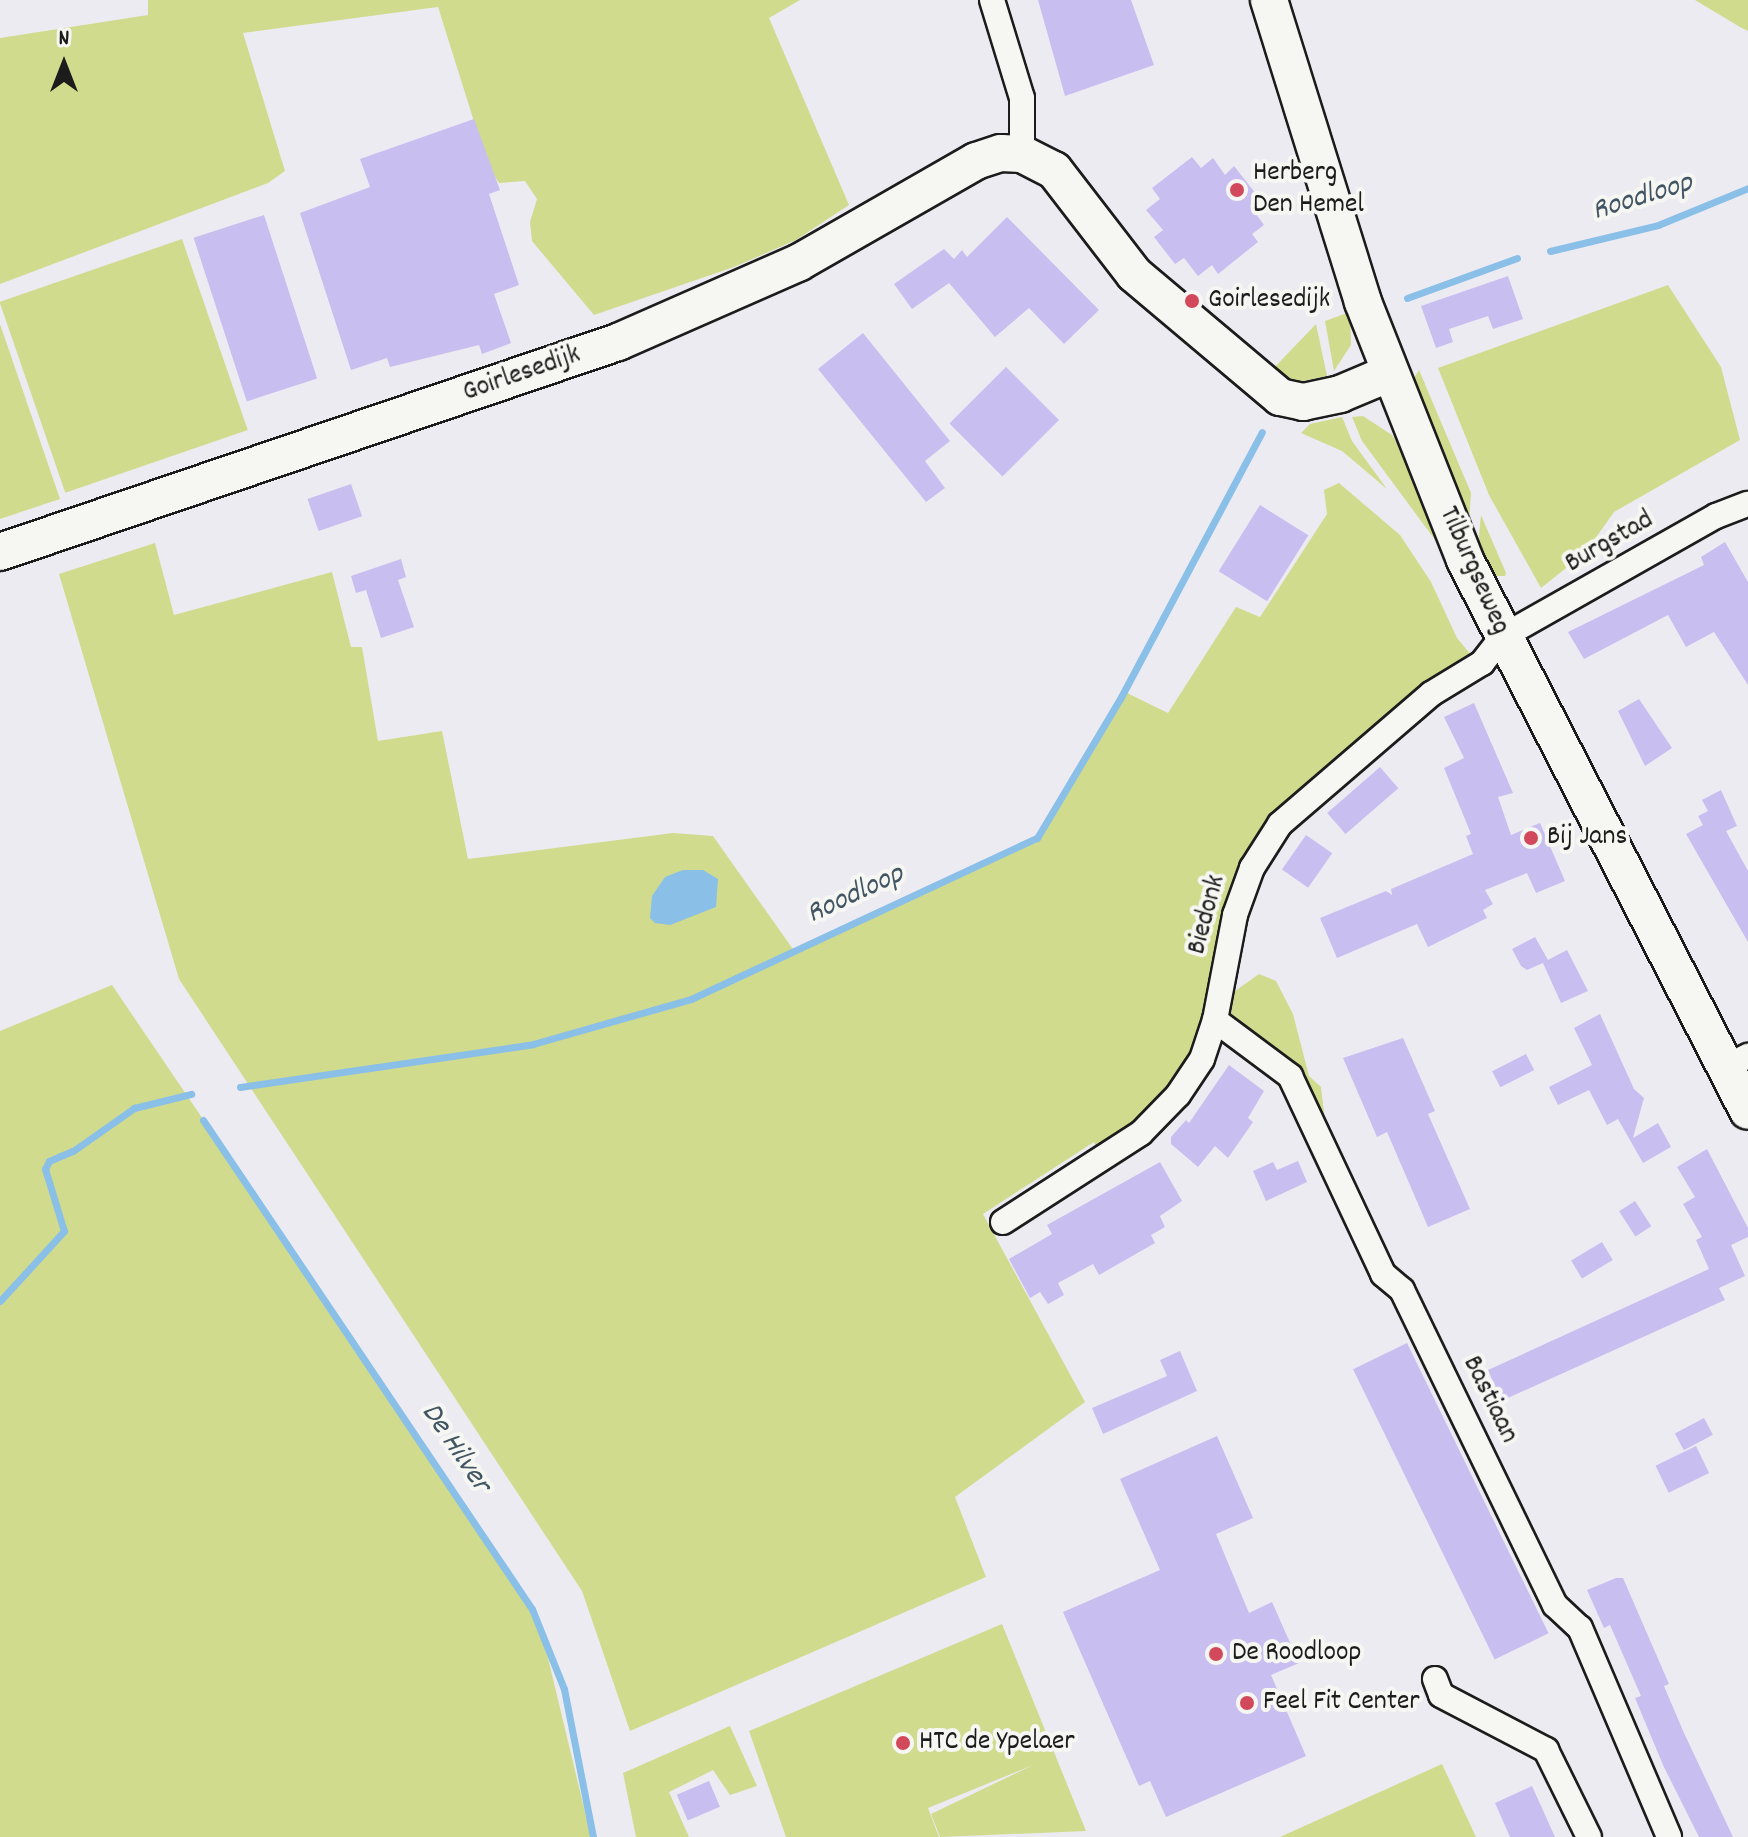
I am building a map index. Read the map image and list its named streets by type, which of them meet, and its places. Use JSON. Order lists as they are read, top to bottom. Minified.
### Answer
{"streets":{"street":["Goirlesedijk","Burgstad","Tilburgseweg","Biedonk","Bastiaan"]},"crossings":[["Burgstad","Tilburgseweg"],["Burgstad","Biedonk"],["Tilburgseweg","Biedonk"],["Biedonk","Bastiaan"]],"water":["Roodloop","De Hilver"],"places":["Herberg Den Hemel","Goirlesedijk","Bij Jans","De Roodloop","Feel Fit Center","HTC de Ypelaer"],"north":"top"}
